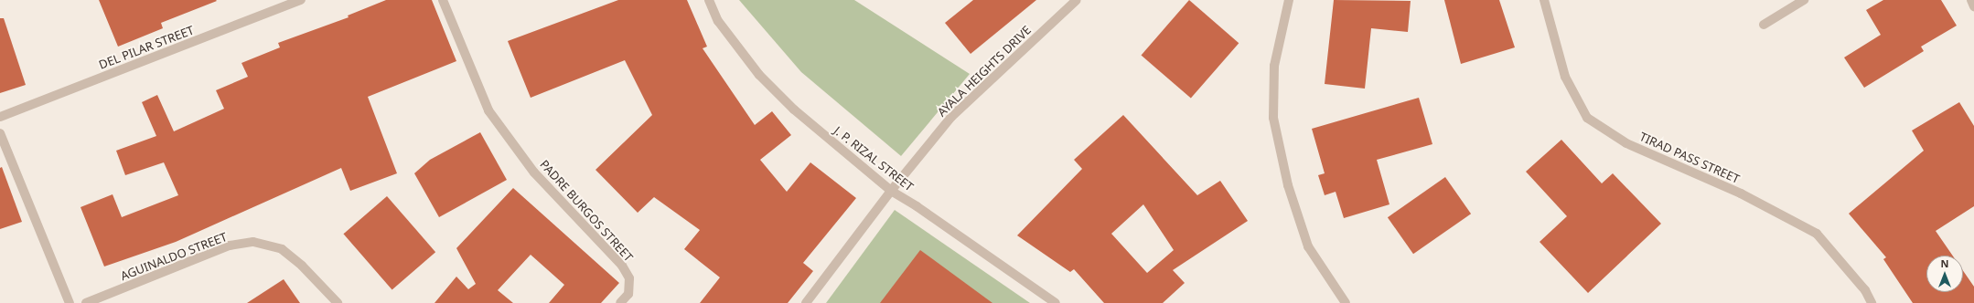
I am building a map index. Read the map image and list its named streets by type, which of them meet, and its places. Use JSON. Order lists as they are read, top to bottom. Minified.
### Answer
{"streets":{"street":["DEL PILAR STREET","AYALA HEIGHTS DRIVE","TIRAD PASS STREET","J. P. RIZAL STREET","PADRE BURGOS STREET","AGUINALDO STREET"]},"crossings":[["AYALA HEIGHTS DRIVE","J. P. RIZAL STREET"]],"north":"top"}
